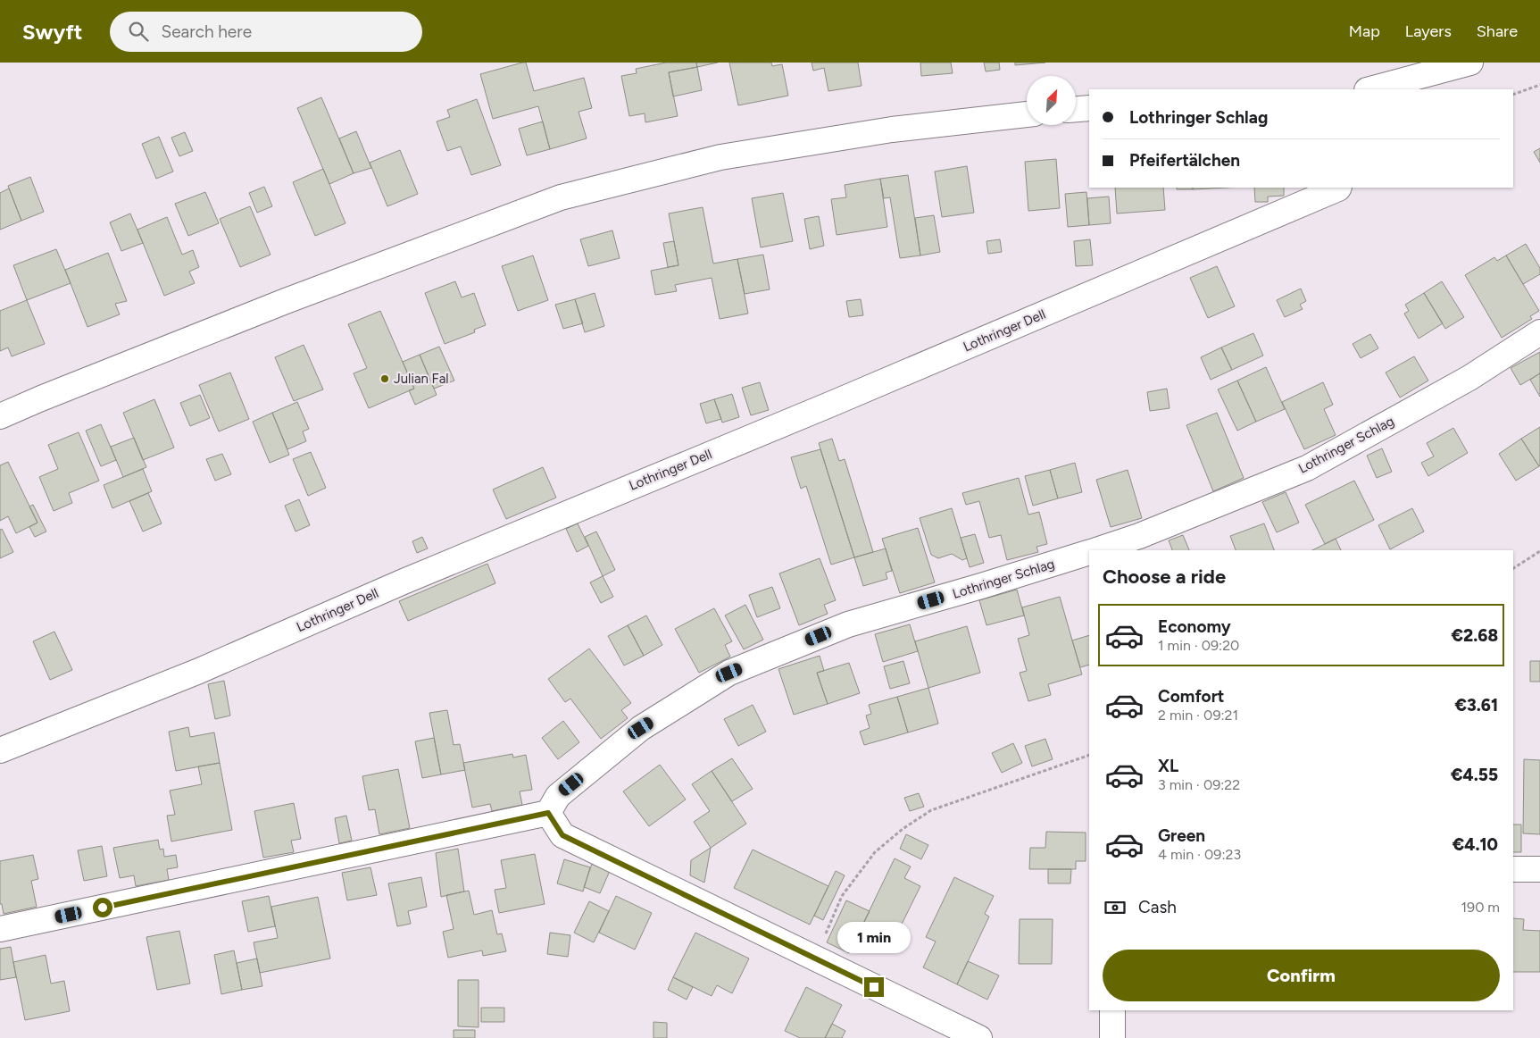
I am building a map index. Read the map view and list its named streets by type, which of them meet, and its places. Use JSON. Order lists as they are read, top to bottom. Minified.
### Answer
{"streets":{"street":["Lothringer Dell","Lothringer Schlag"]},"places":["Julian Fal"],"north":"top right","page":{"header":"Swyft","search":"Search here","nav":["Map","Layers","Share"],"banner":["Lothringer Schlag","Pfeifertälchen"],"heading":"Choose a ride","list":[{"name":"Economy","note":"1 min · 09:20","value":"€2.68"},{"name":"Comfort","note":"2 min · 09:21","value":"€3.61"},{"name":"XL","note":"3 min · 09:22","value":"€4.55"},{"name":"Green","note":"4 min · 09:23","value":"€4.10"}],"pay":["Cash","190 m"],"bubble":"1 min","buttons":"Confirm"}}
